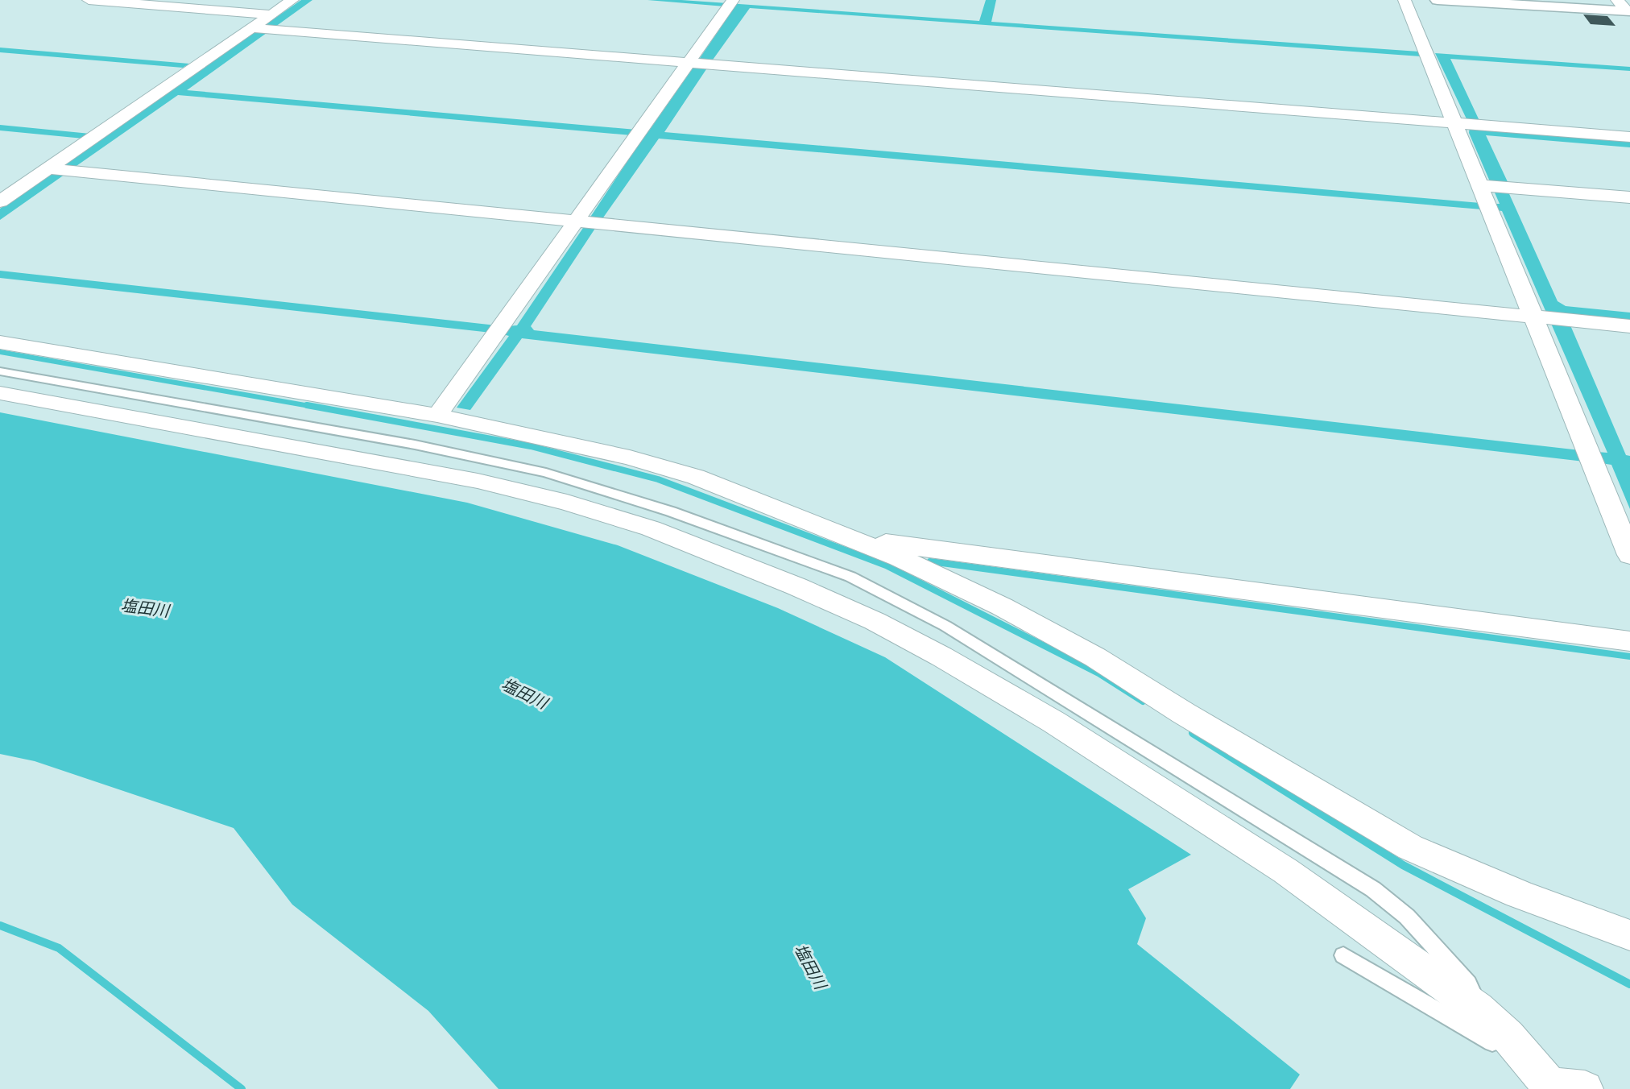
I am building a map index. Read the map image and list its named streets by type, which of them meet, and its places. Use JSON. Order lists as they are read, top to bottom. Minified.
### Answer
{"water":["塩田川"]}
